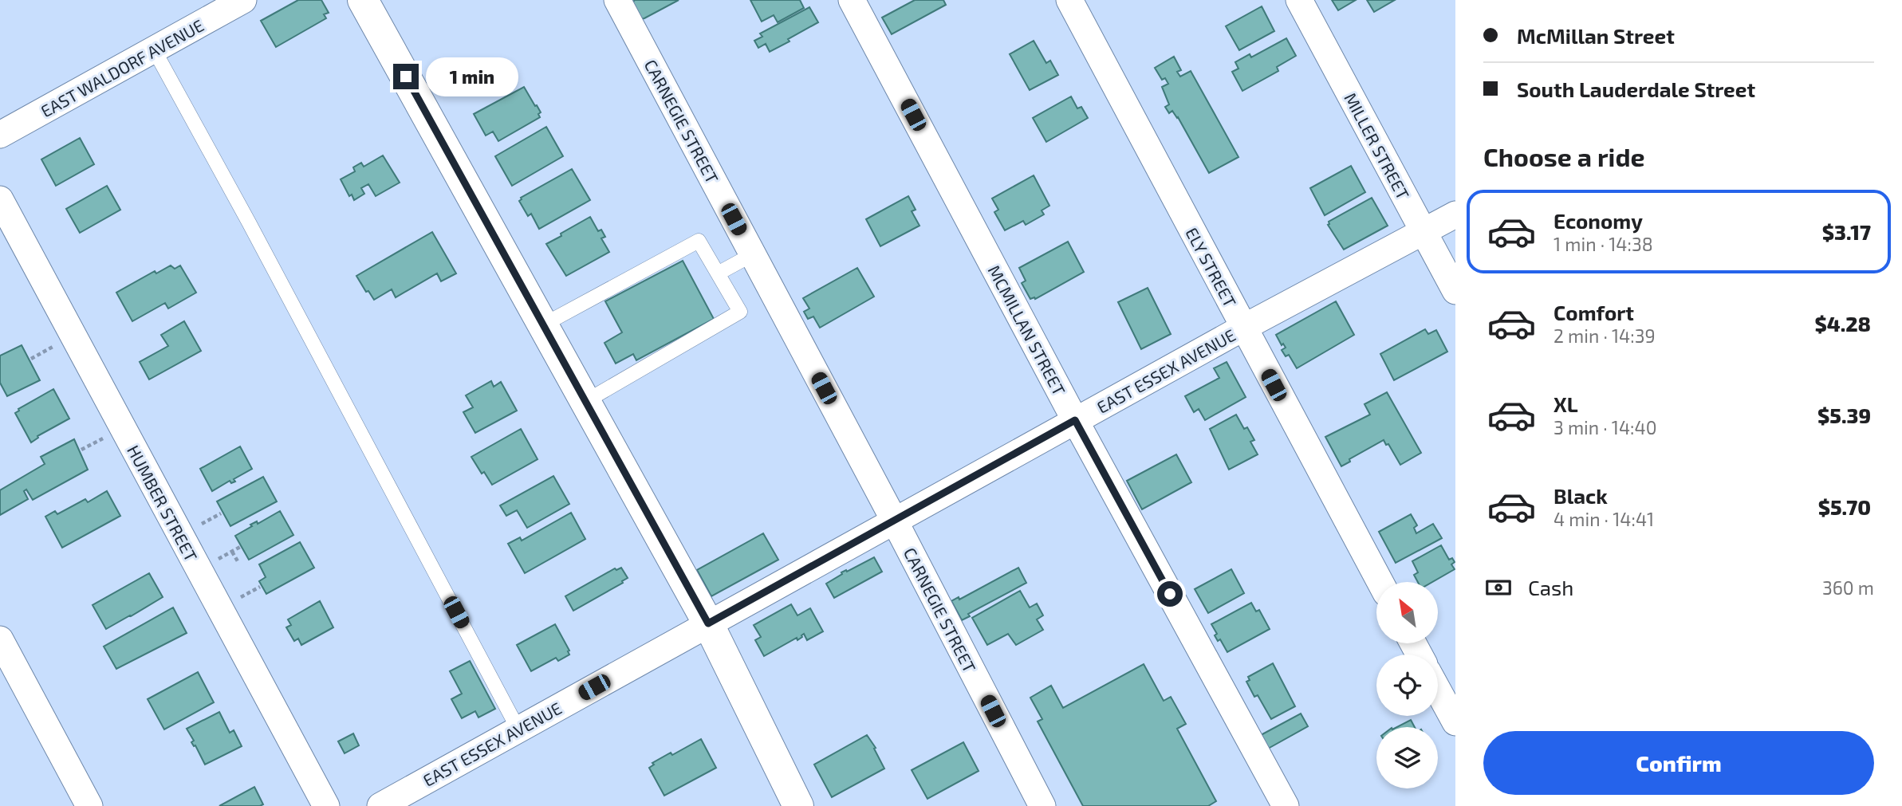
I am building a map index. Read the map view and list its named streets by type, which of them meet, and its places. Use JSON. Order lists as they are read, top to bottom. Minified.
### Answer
{"streets":{"street":["EAST WALDORF AVENUE","CARNEGIE STREET","MILLER STREET","ELY STREET","MCMILLAN STREET","EAST ESSEX AVENUE","HUMBER STREET"]},"crossings":[["CARNEGIE STREET","EAST ESSEX AVENUE"],["MILLER STREET","EAST ESSEX AVENUE"],["ELY STREET","EAST ESSEX AVENUE"],["MCMILLAN STREET","EAST ESSEX AVENUE"]],"north":"top left","page":{"banner":["McMillan Street","South Lauderdale Street"],"bubble":"1 min","heading":"Choose a ride","list":[{"name":"Economy","note":"1 min · 14:38","value":"$3.17"},{"name":"Comfort","note":"2 min · 14:39","value":"$4.28"},{"name":"XL","note":"3 min · 14:40","value":"$5.39"},{"name":"Black","note":"4 min · 14:41","value":"$5.70"}],"pay":["Cash","360 m"],"buttons":"Confirm"}}
